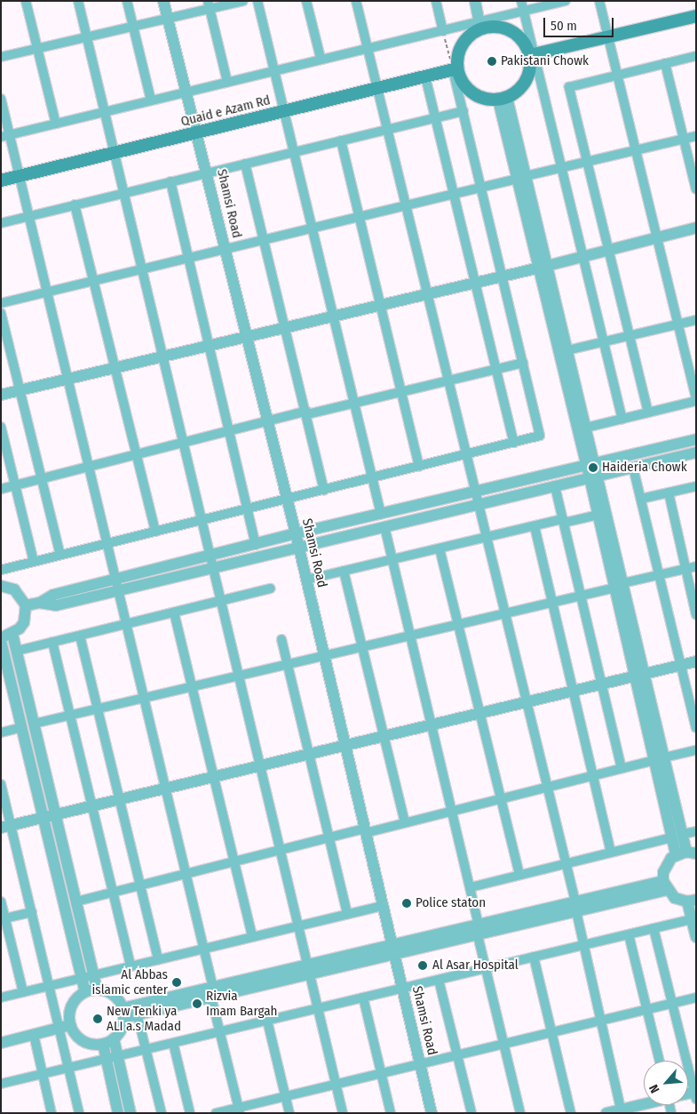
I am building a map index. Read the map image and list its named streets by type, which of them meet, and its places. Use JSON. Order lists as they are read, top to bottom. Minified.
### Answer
{"streets":{"main road":["Quaid e Azam Rd"],"street":["Shamsi Road"]},"crossings":[["Quaid e Azam Rd","Shamsi Road"]],"places":["Pakistani Chowk","Haideria Chowk","Police staton","Al Asar Hospital","Al Abbas islamic center","Rizvia Imam Bargah","New Tenki ya ALI a.s Madad"],"scale_bar":"50 m","north":"bottom left"}
